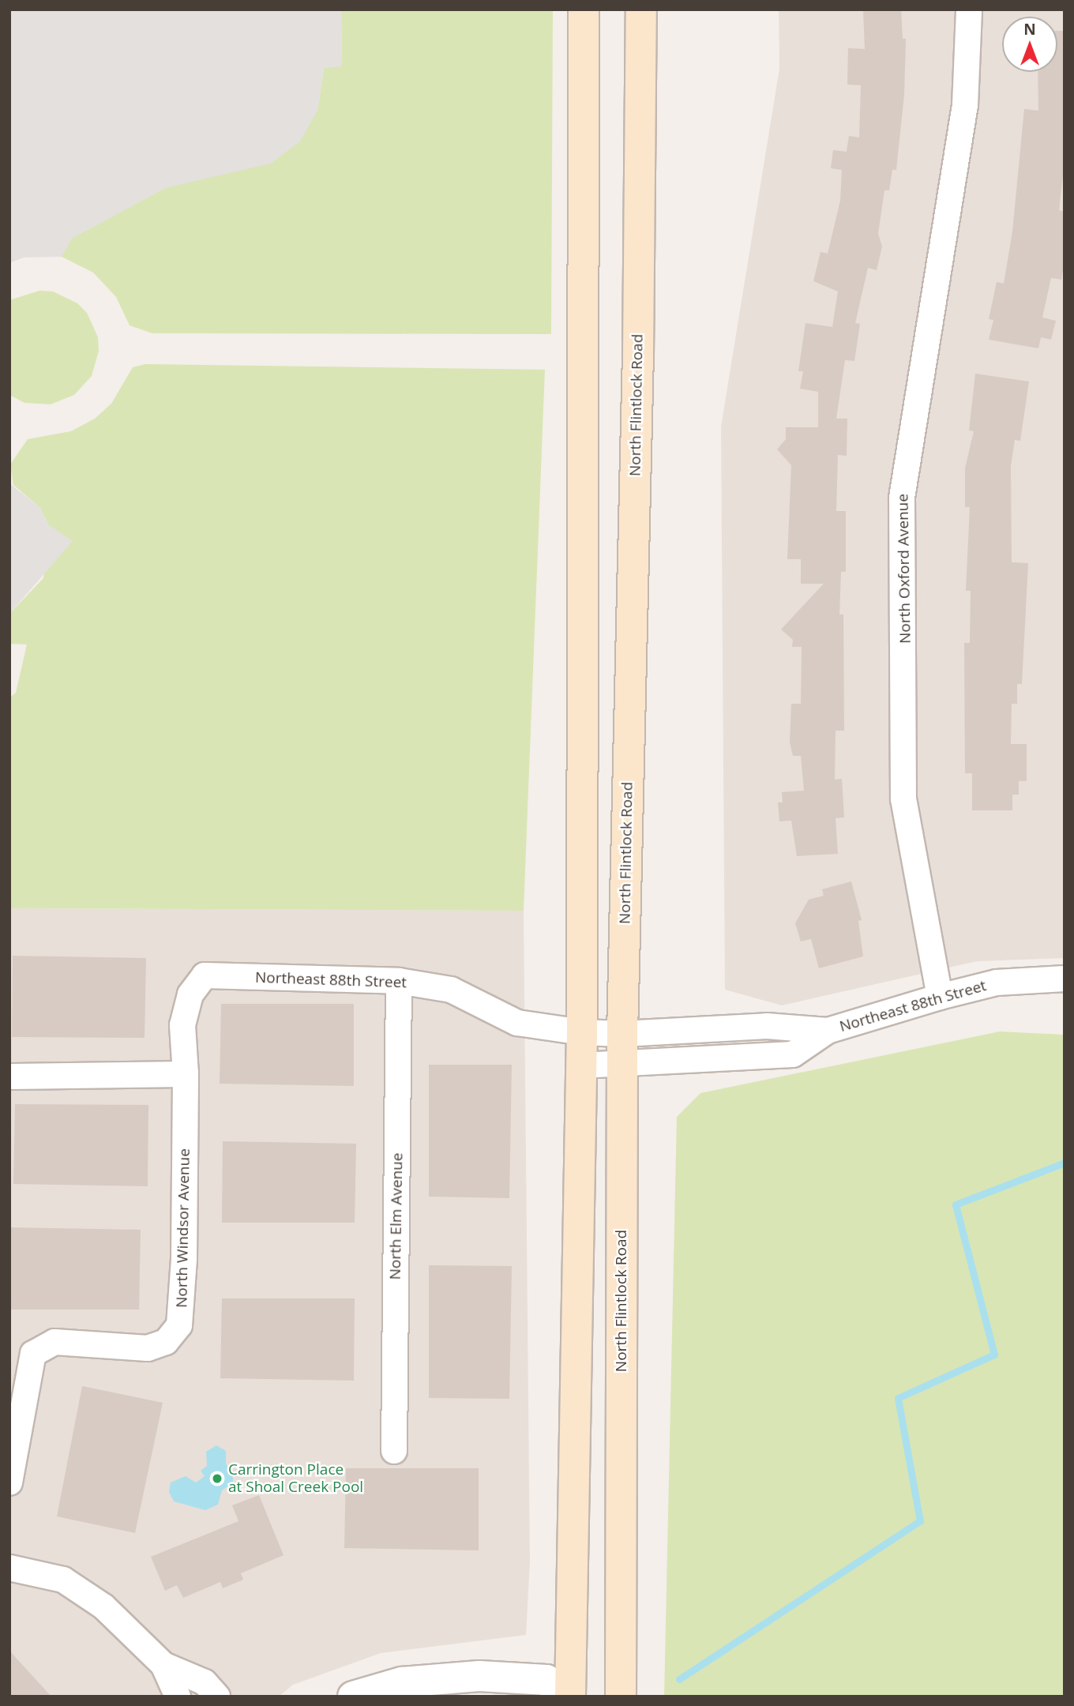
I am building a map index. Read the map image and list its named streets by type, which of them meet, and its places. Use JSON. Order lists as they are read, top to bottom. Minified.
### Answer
{"streets":{"main road":["North Flintlock Road"],"street":["North Oxford Avenue","Northeast 88th Street","North Elm Avenue","North Windsor Avenue"]},"crossings":[["North Flintlock Road","Northeast 88th Street"],["North Oxford Avenue","Northeast 88th Street"],["Northeast 88th Street","North Elm Avenue"],["Northeast 88th Street","North Windsor Avenue"]],"places":["Carrington Place at Shoal Creek Pool"],"north":"top"}
